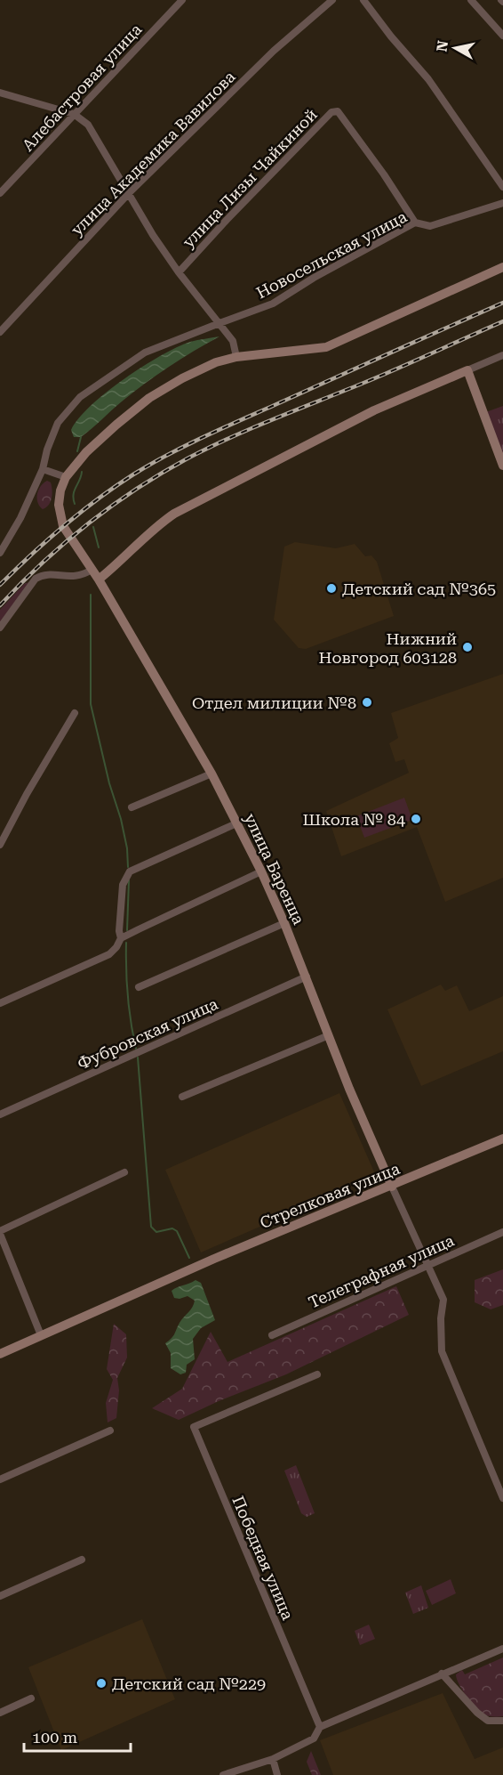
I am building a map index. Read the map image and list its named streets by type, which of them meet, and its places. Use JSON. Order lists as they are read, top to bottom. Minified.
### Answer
{"streets":{"street":["Алебастровая улица","улица Академика Вавилова","улица Лизы Чайкиной","Новосельская улица","улица Баренца","Фубровская улица","Стрелковая улица","Телеграфная улица","Победная улица"]},"crossings":[["улица Лизы Чайкиной","Новосельская улица"],["улица Баренца","Фубровская улица"],["улица Баренца","Стрелковая улица"]],"places":["Детский сад №365","Нижний Новгород 603128","Отдел милиции №8","Школа № 84","Детский сад №229"],"scale_bar":"100 m","north":"left"}
